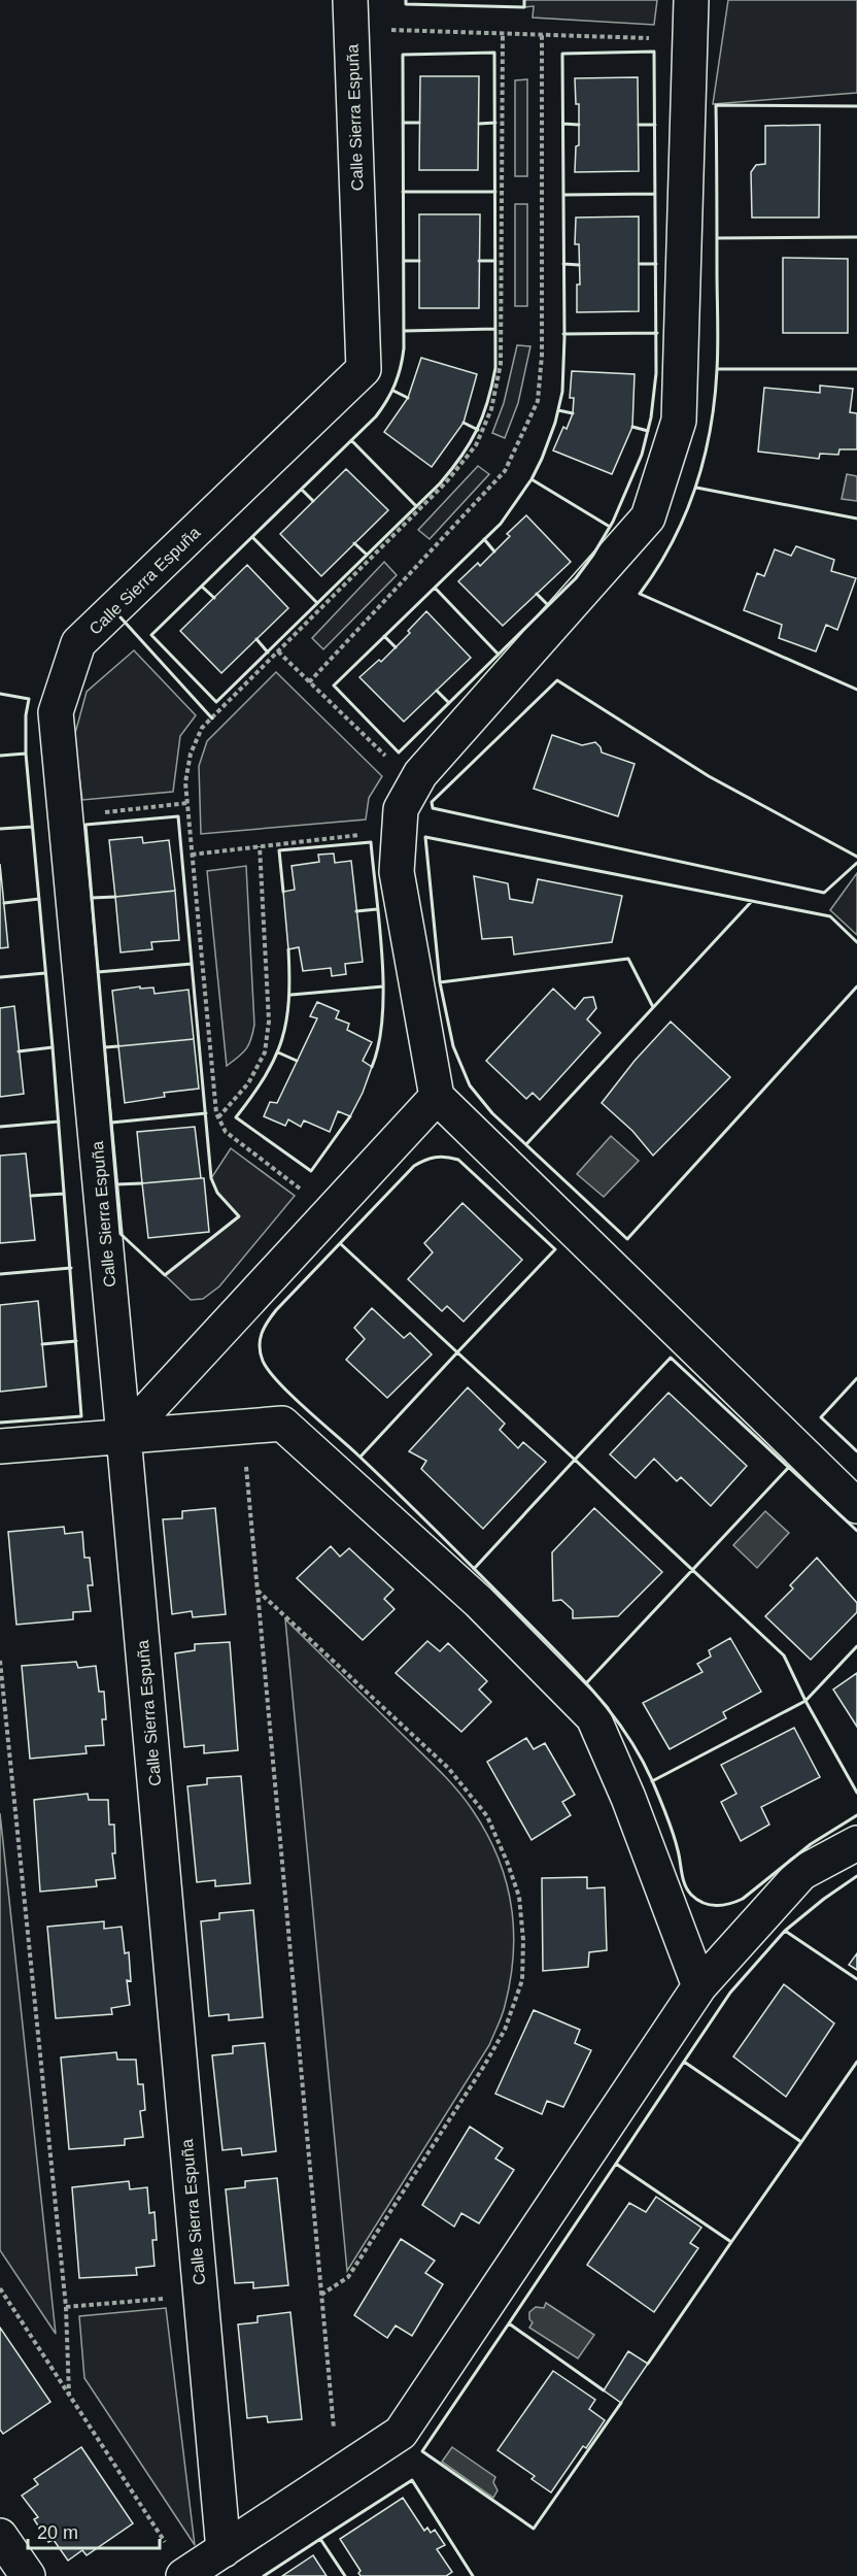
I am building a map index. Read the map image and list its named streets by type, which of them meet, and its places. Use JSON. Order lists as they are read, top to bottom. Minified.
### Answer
{"streets":{"street":["Calle Sierra Espuña"]},"scale_bar":"20 m"}
